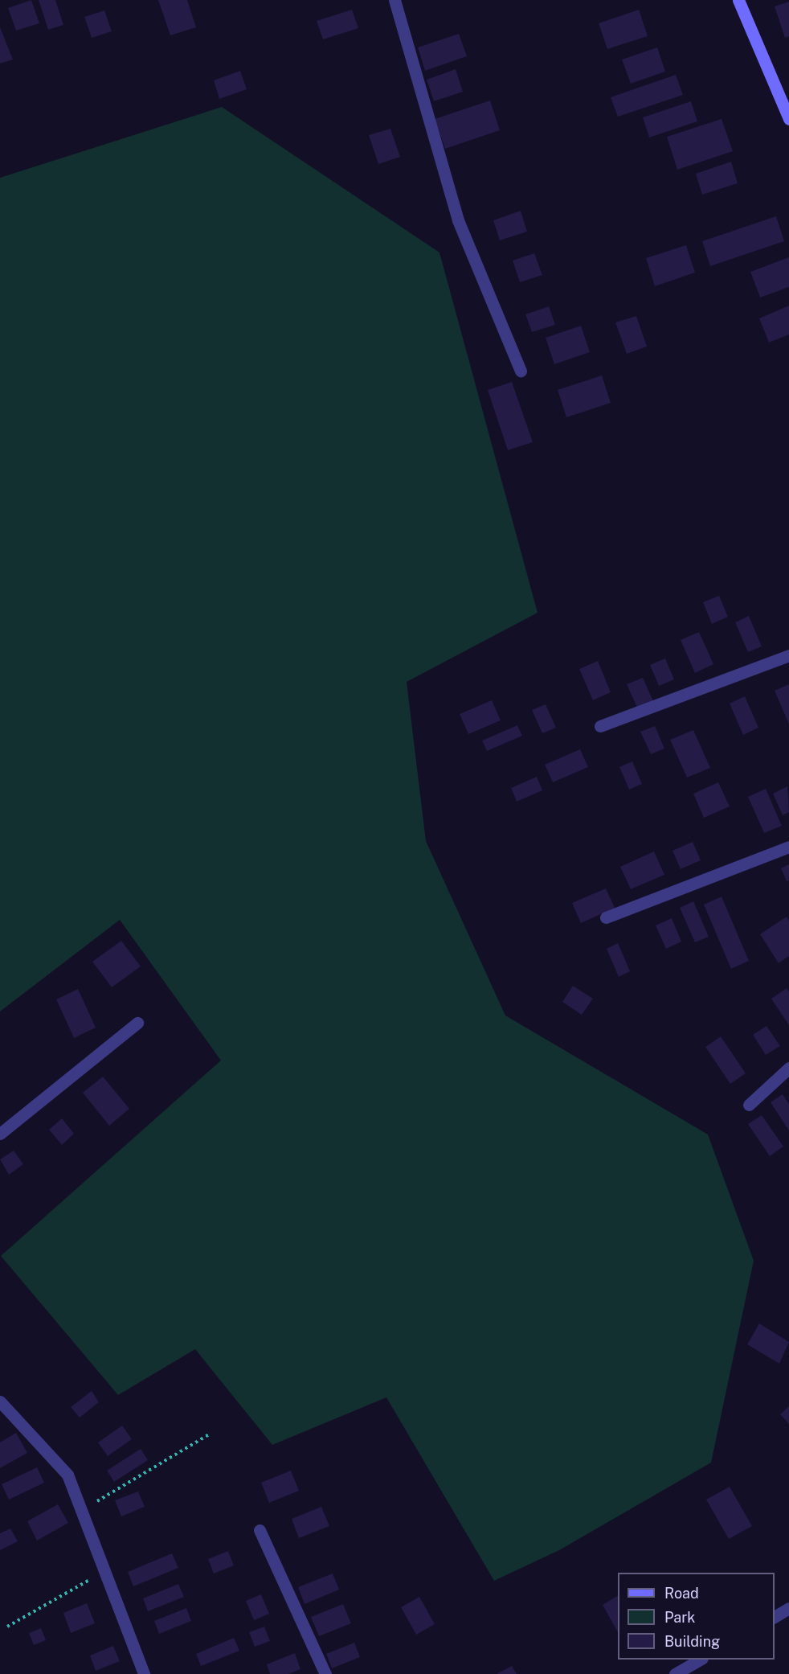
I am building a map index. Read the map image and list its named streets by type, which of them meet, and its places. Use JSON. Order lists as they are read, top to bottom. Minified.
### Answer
{"legend":["Road","Park","Building"]}
